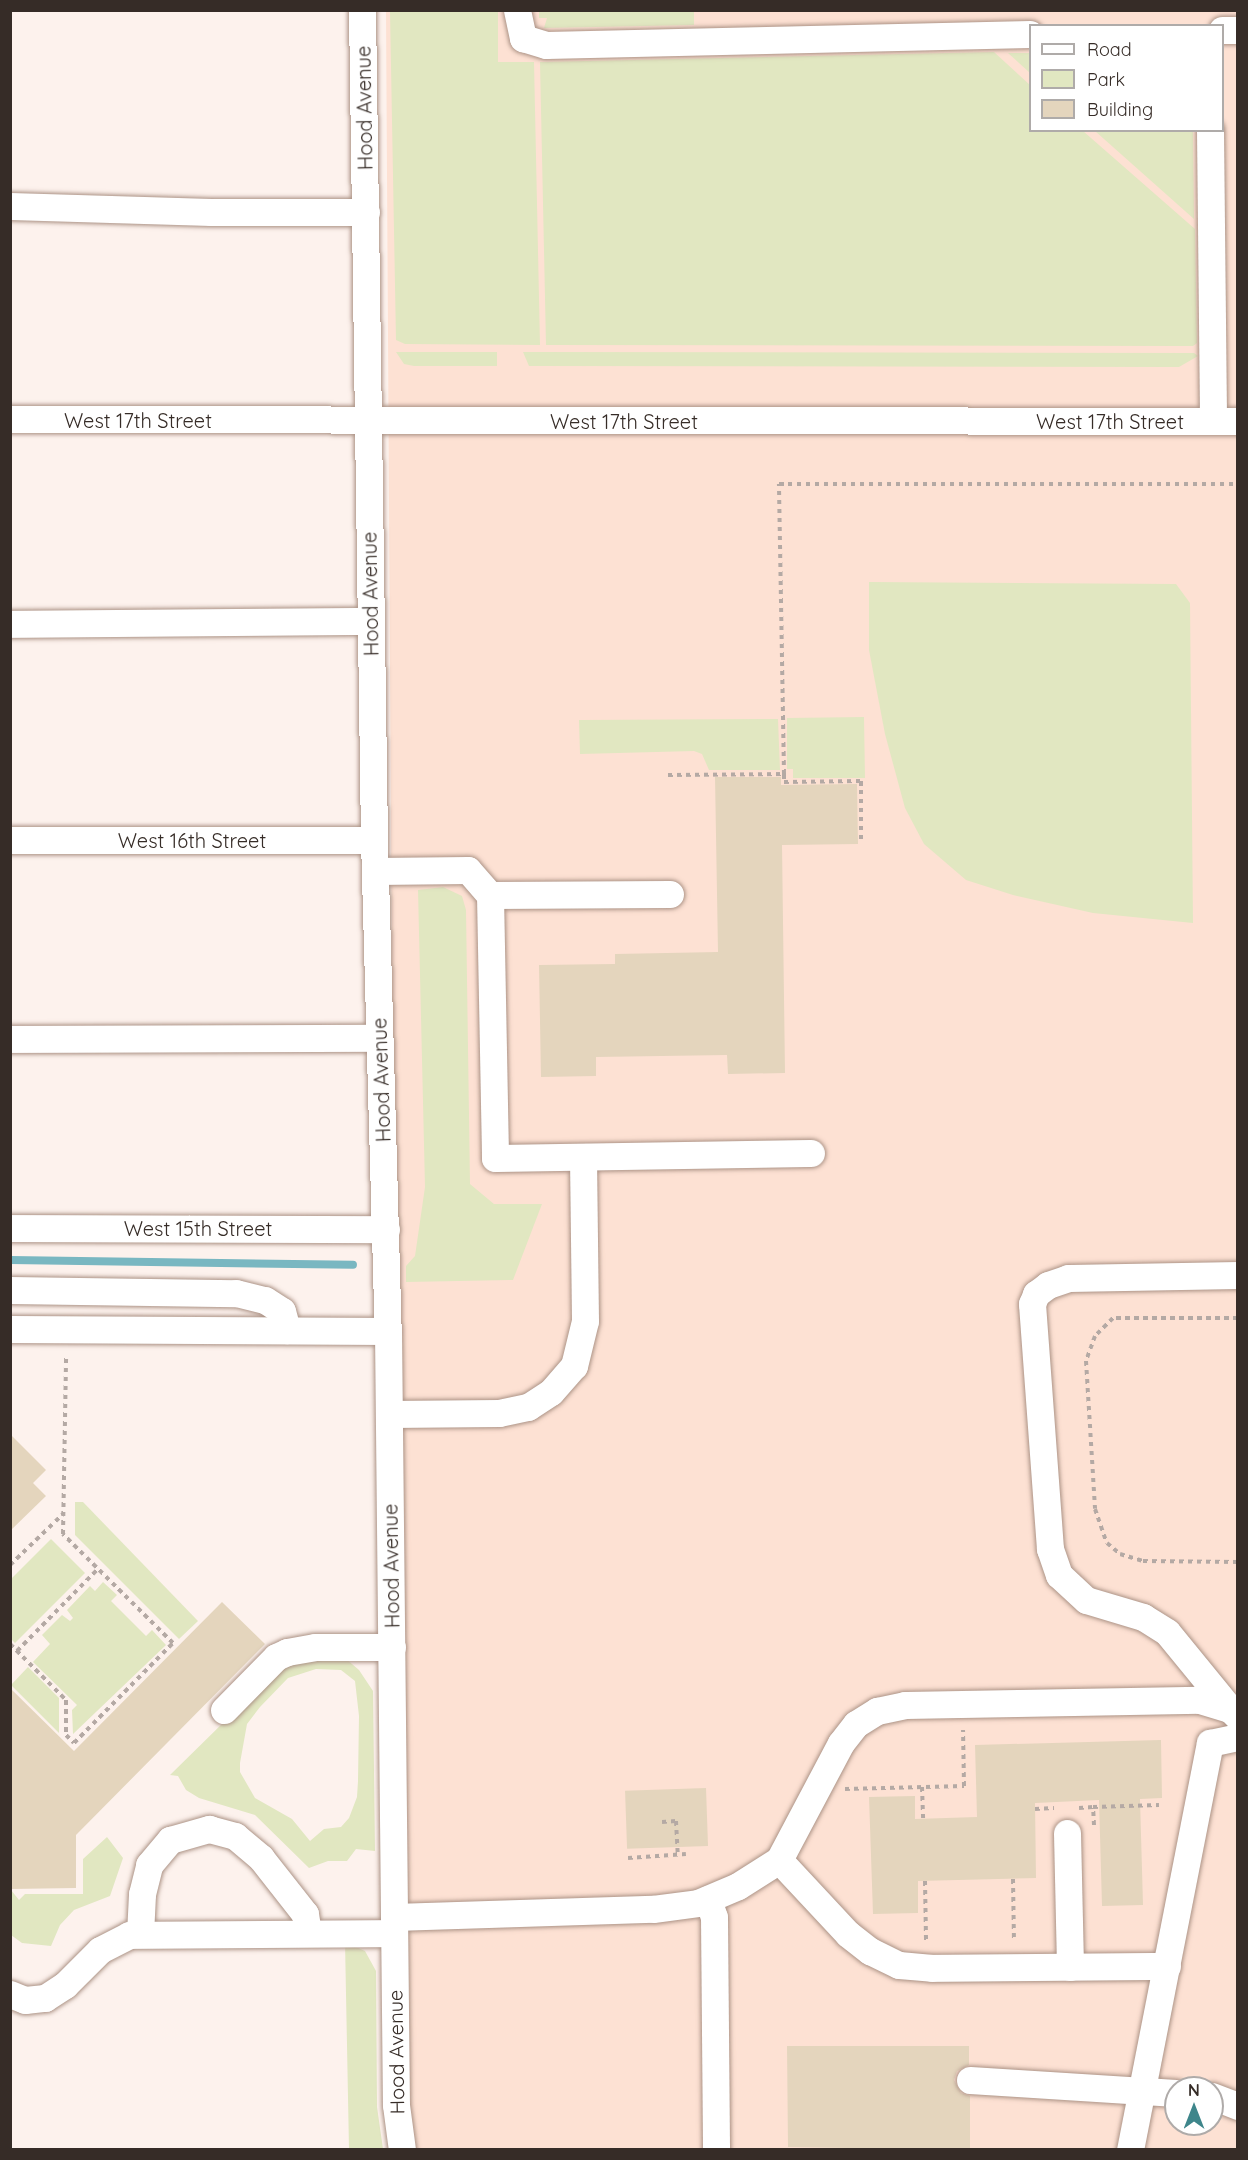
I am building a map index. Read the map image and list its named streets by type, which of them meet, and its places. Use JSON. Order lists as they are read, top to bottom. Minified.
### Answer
{"streets":{"street":["Hood Avenue","West 17th Street","West 16th Street","West 15th Street"]},"crossings":[["Hood Avenue","West 17th Street"],["Hood Avenue","West 16th Street"],["Hood Avenue","West 15th Street"]],"legend":["Road","Park","Building"],"north":"top"}
